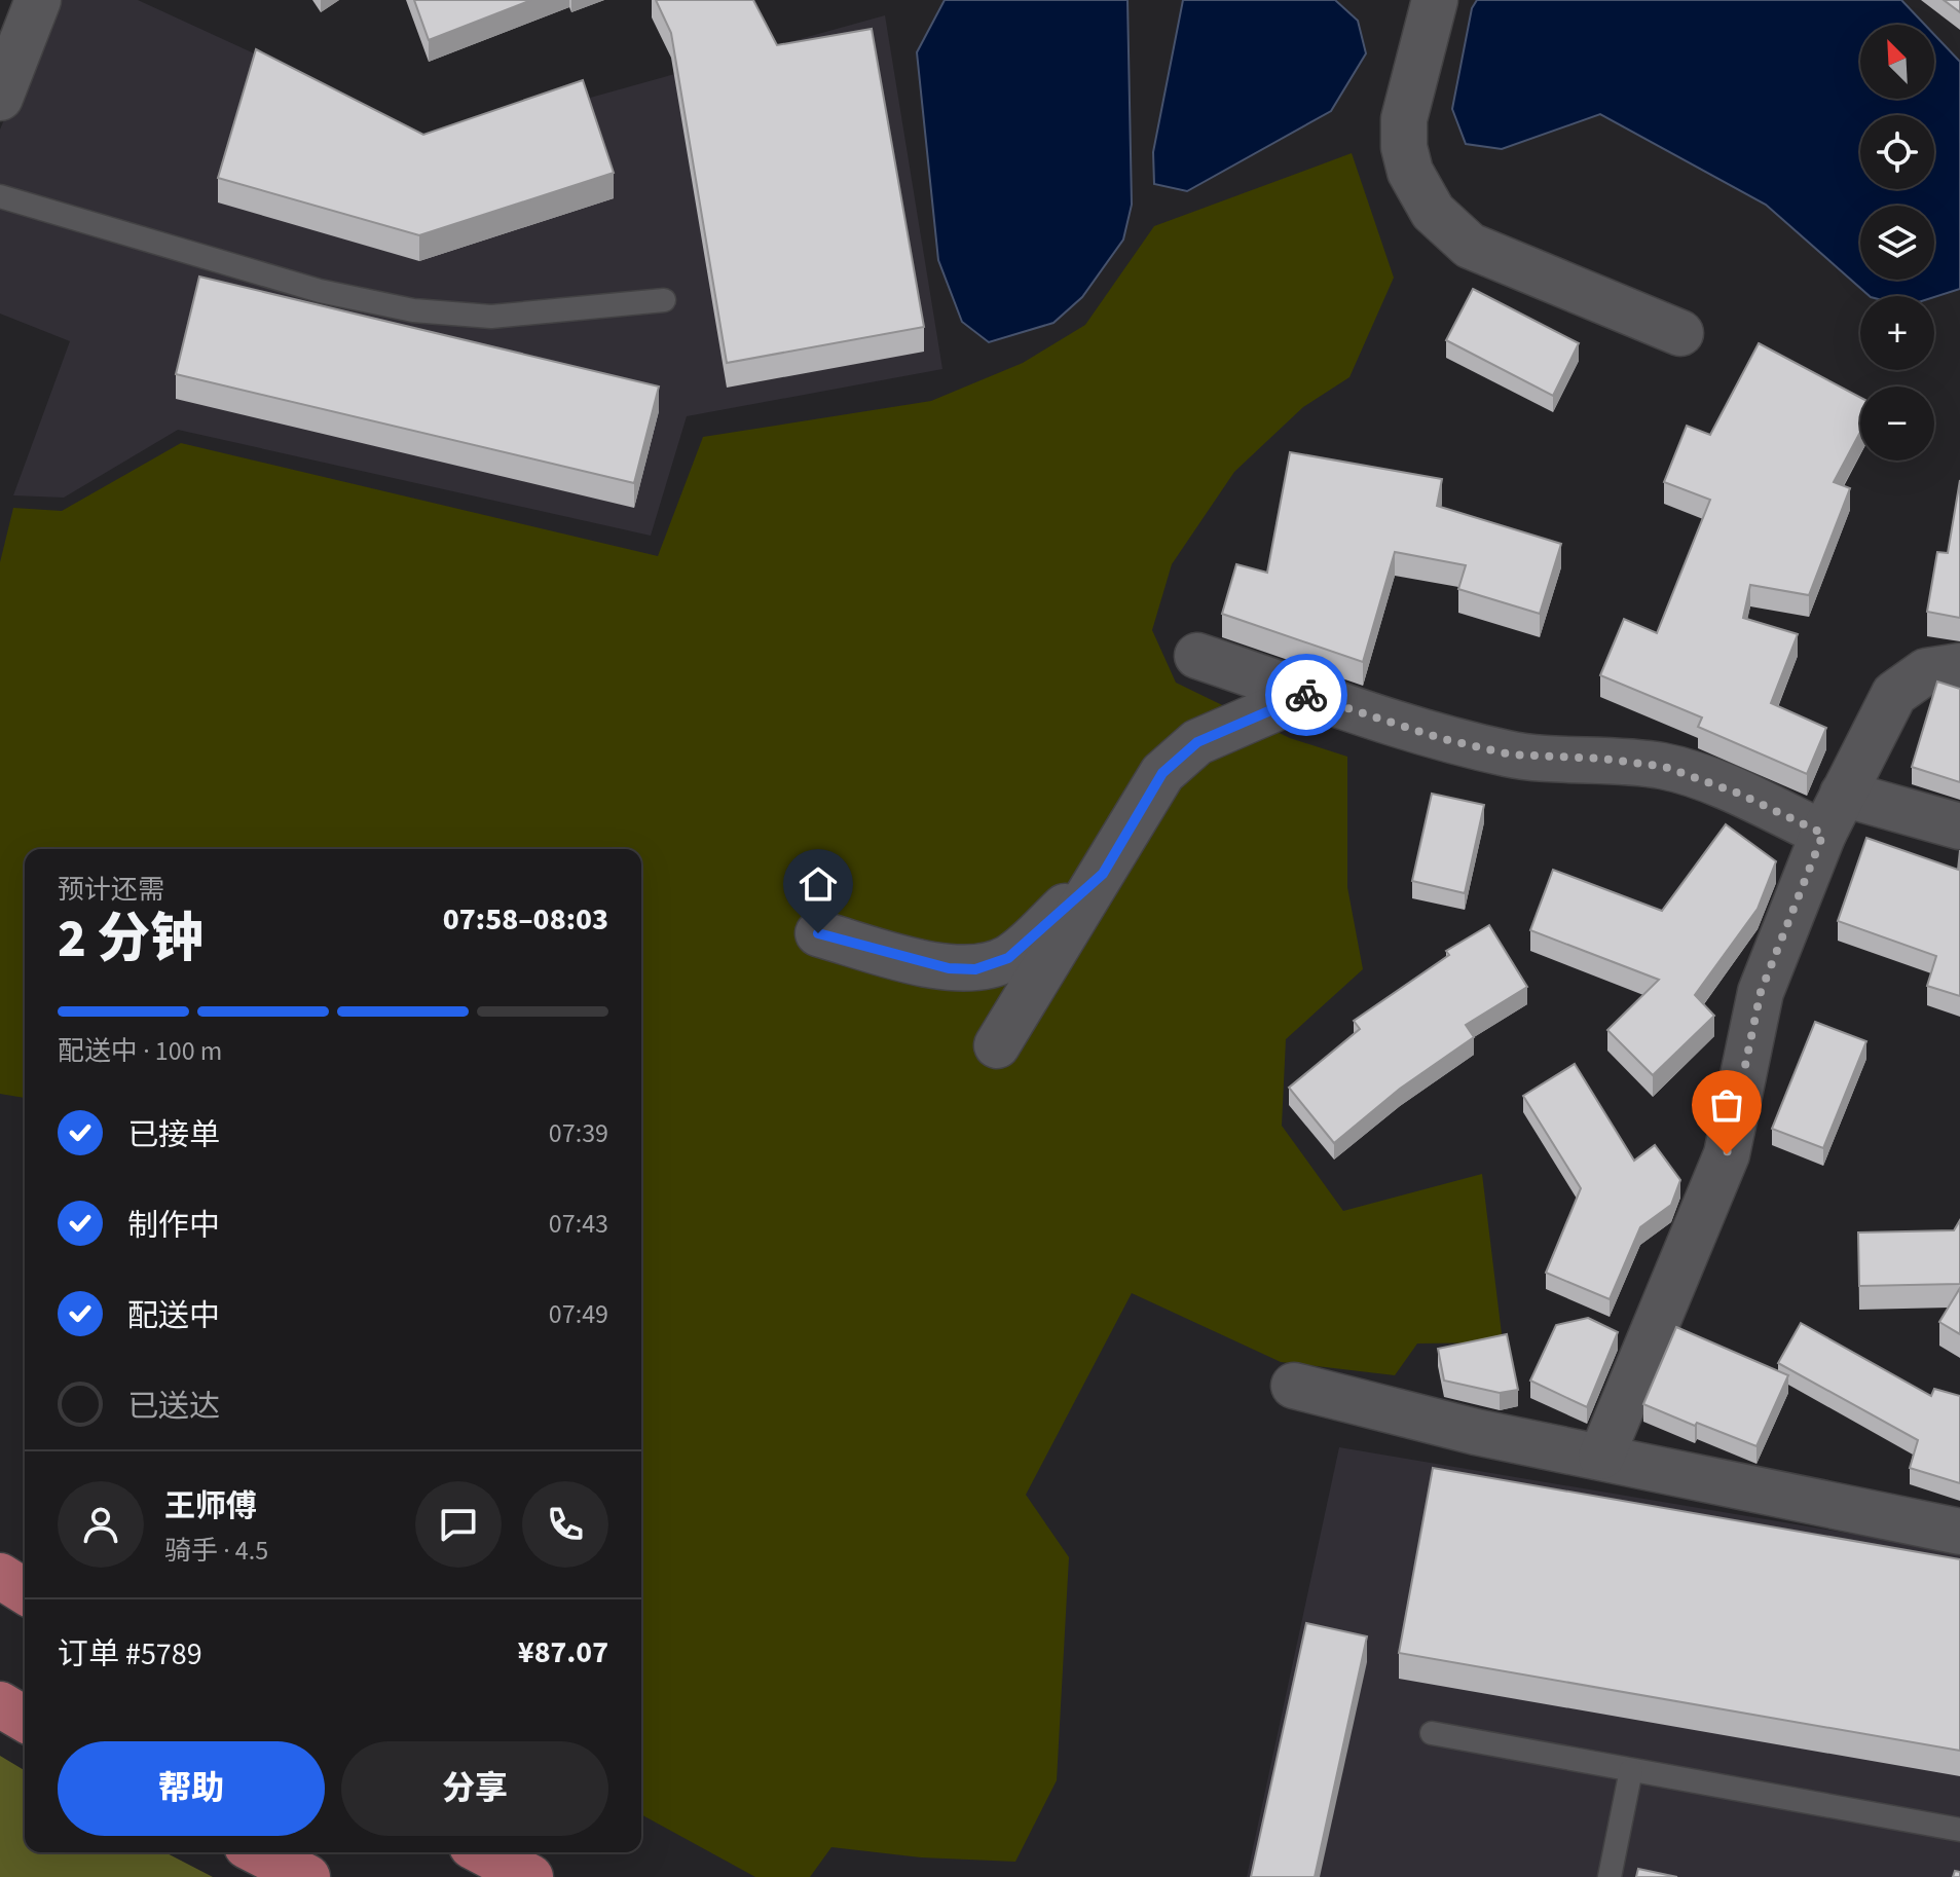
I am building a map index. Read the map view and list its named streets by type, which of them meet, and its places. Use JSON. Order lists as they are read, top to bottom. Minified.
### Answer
{"north":"top left","page":{"map_buttons":["+","−"],"heading":["2 分钟","预计还需","07:58–08:03"],"panel":["王师傅","骑手 · 4.5","订单 #5789","¥87.07"],"bar":"配送中 · 100 m","list":[["已接单","07:39"],["制作中","07:43"],["配送中","07:49"],"已送达"],"buttons":["帮助","分享"]}}
